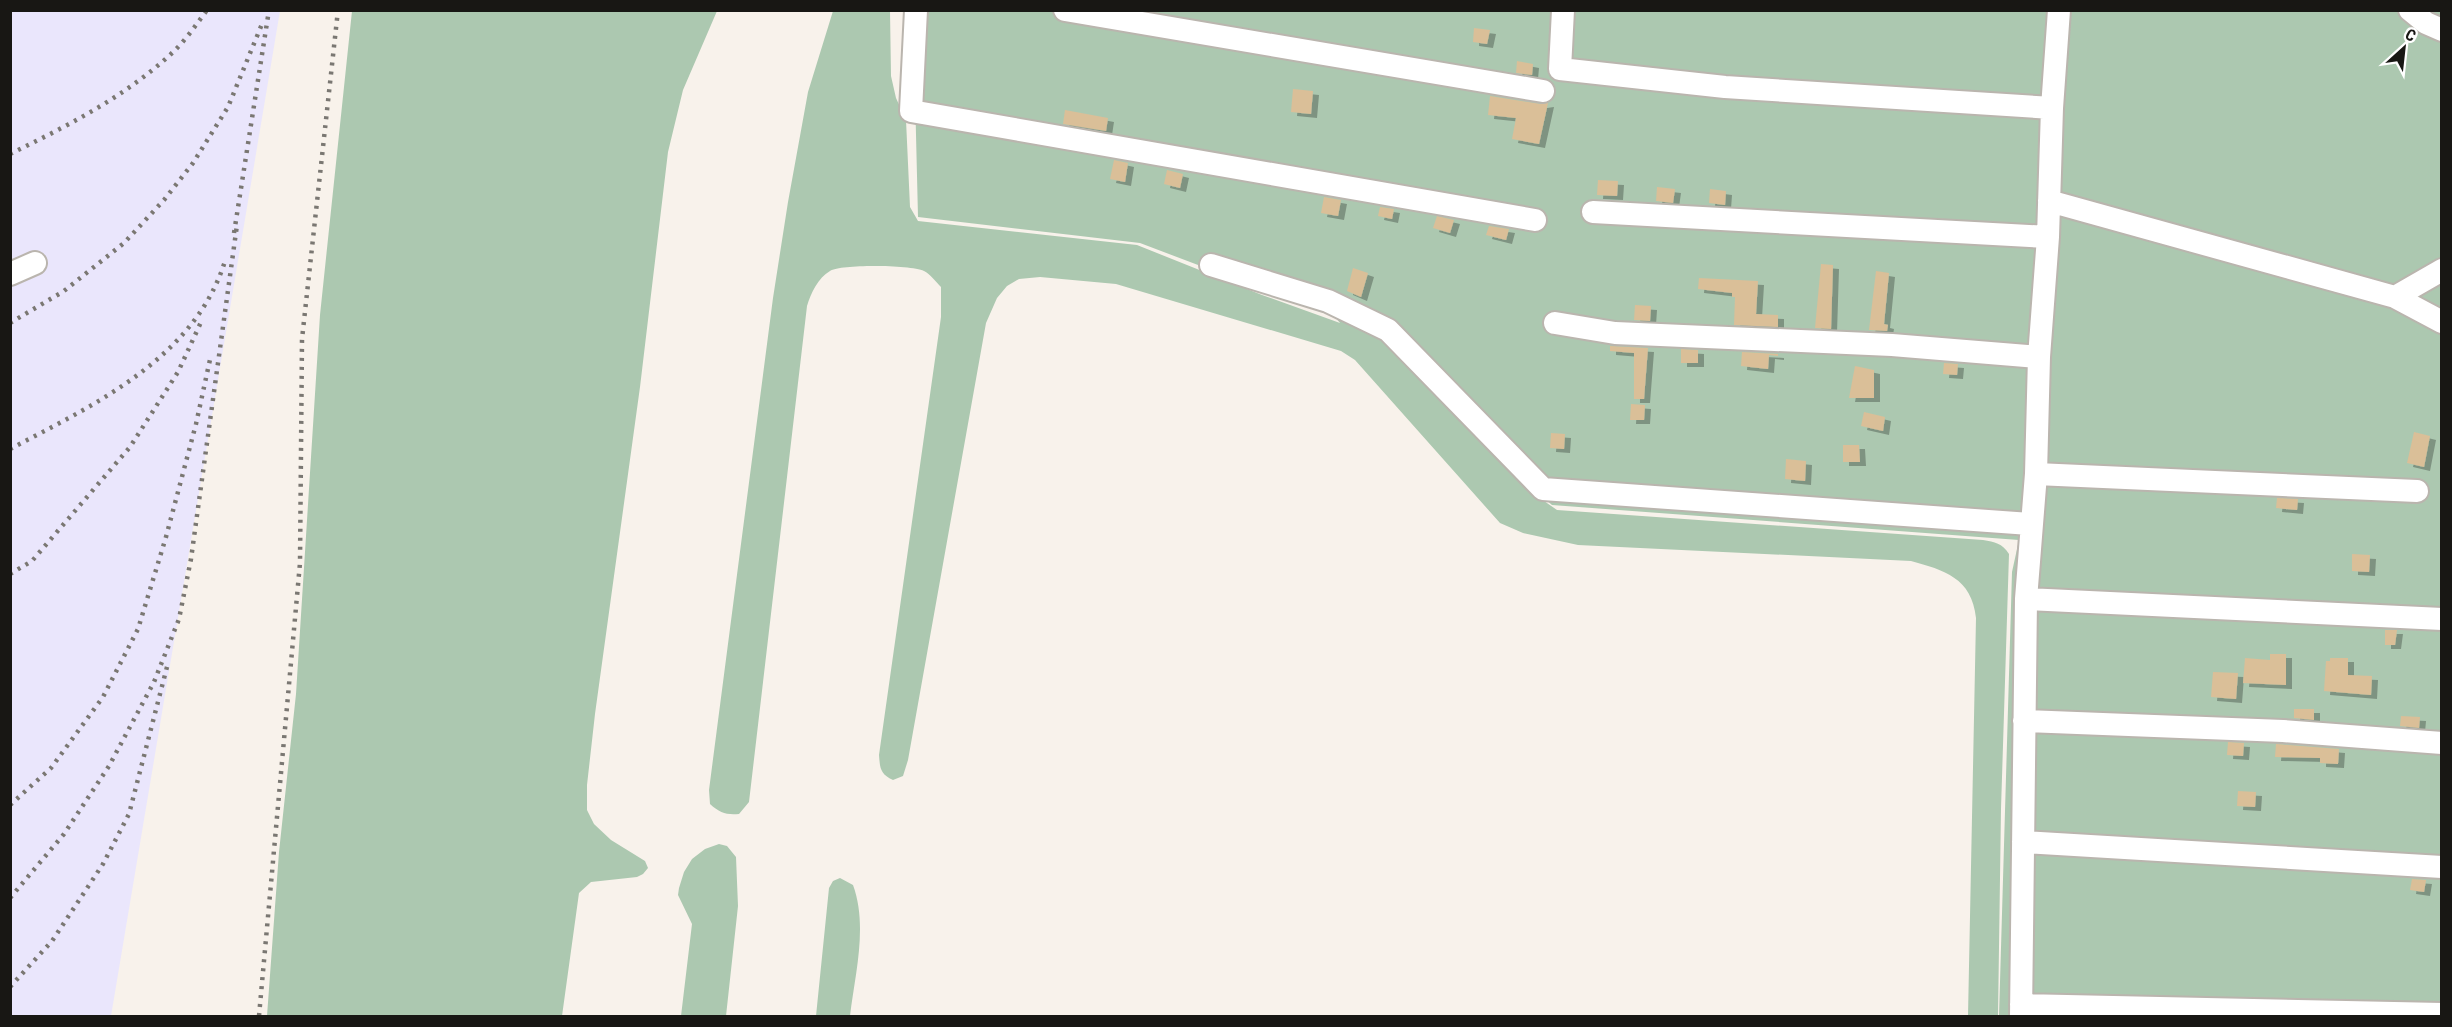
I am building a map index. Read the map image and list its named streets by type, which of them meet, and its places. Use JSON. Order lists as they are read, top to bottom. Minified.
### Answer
{"north":"top right"}
